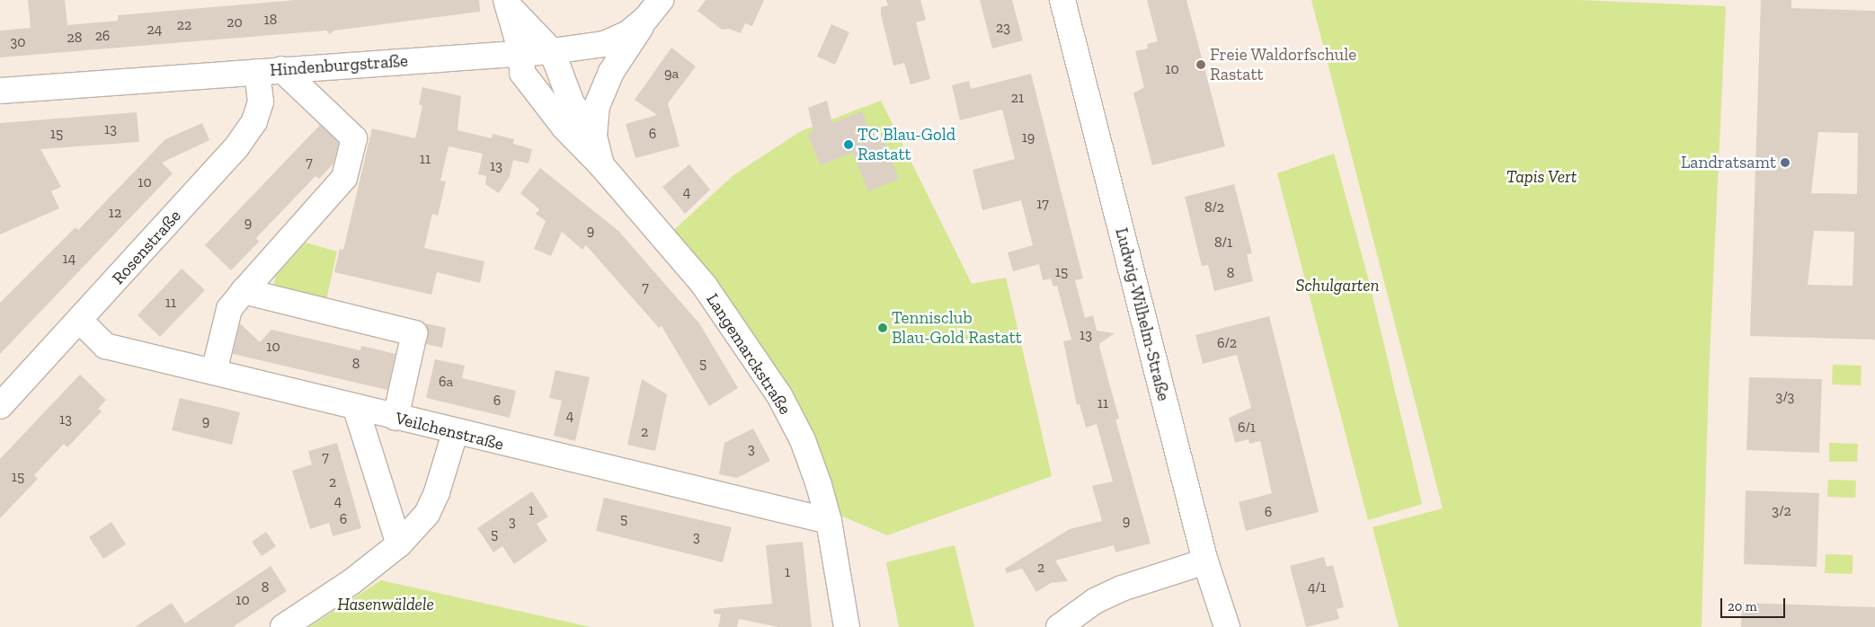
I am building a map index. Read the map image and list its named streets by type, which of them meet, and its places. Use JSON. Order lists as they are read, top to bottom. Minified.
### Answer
{"streets":{"street":["Hindenburgstraße","Rosenstraße","Ludwig-Wilhelm-Straße","Langemarckstraße","Veilchenstraße"]},"crossings":[["Hindenburgstraße","Rosenstraße"],["Hindenburgstraße","Langemarckstraße"],["Rosenstraße","Veilchenstraße"],["Langemarckstraße","Veilchenstraße"]],"parks":["Tapis Vert","Schulgarten","Hasenwäldele"],"places":["Freie Waldorfschule Rastatt","TC Blau-Gold Rastatt","Landratsamt","Tennisclub Blau-Gold Rastatt"],"house_numbers":["18","20","22","23","24","26","28","30","10","9a","21","13","15","6","19","11","7","13","10","4","17","8/2","12","9","9","8/1","14","15","8","7","11","13","6/2","10","8","5","6a","3/3","6","11","4","13","9","6/1","2","3","7","15","2","4","1","3/2","6","6","5","9","3","5","3","2","1","8","4/1","10"],"scale_bar":"20 m"}
